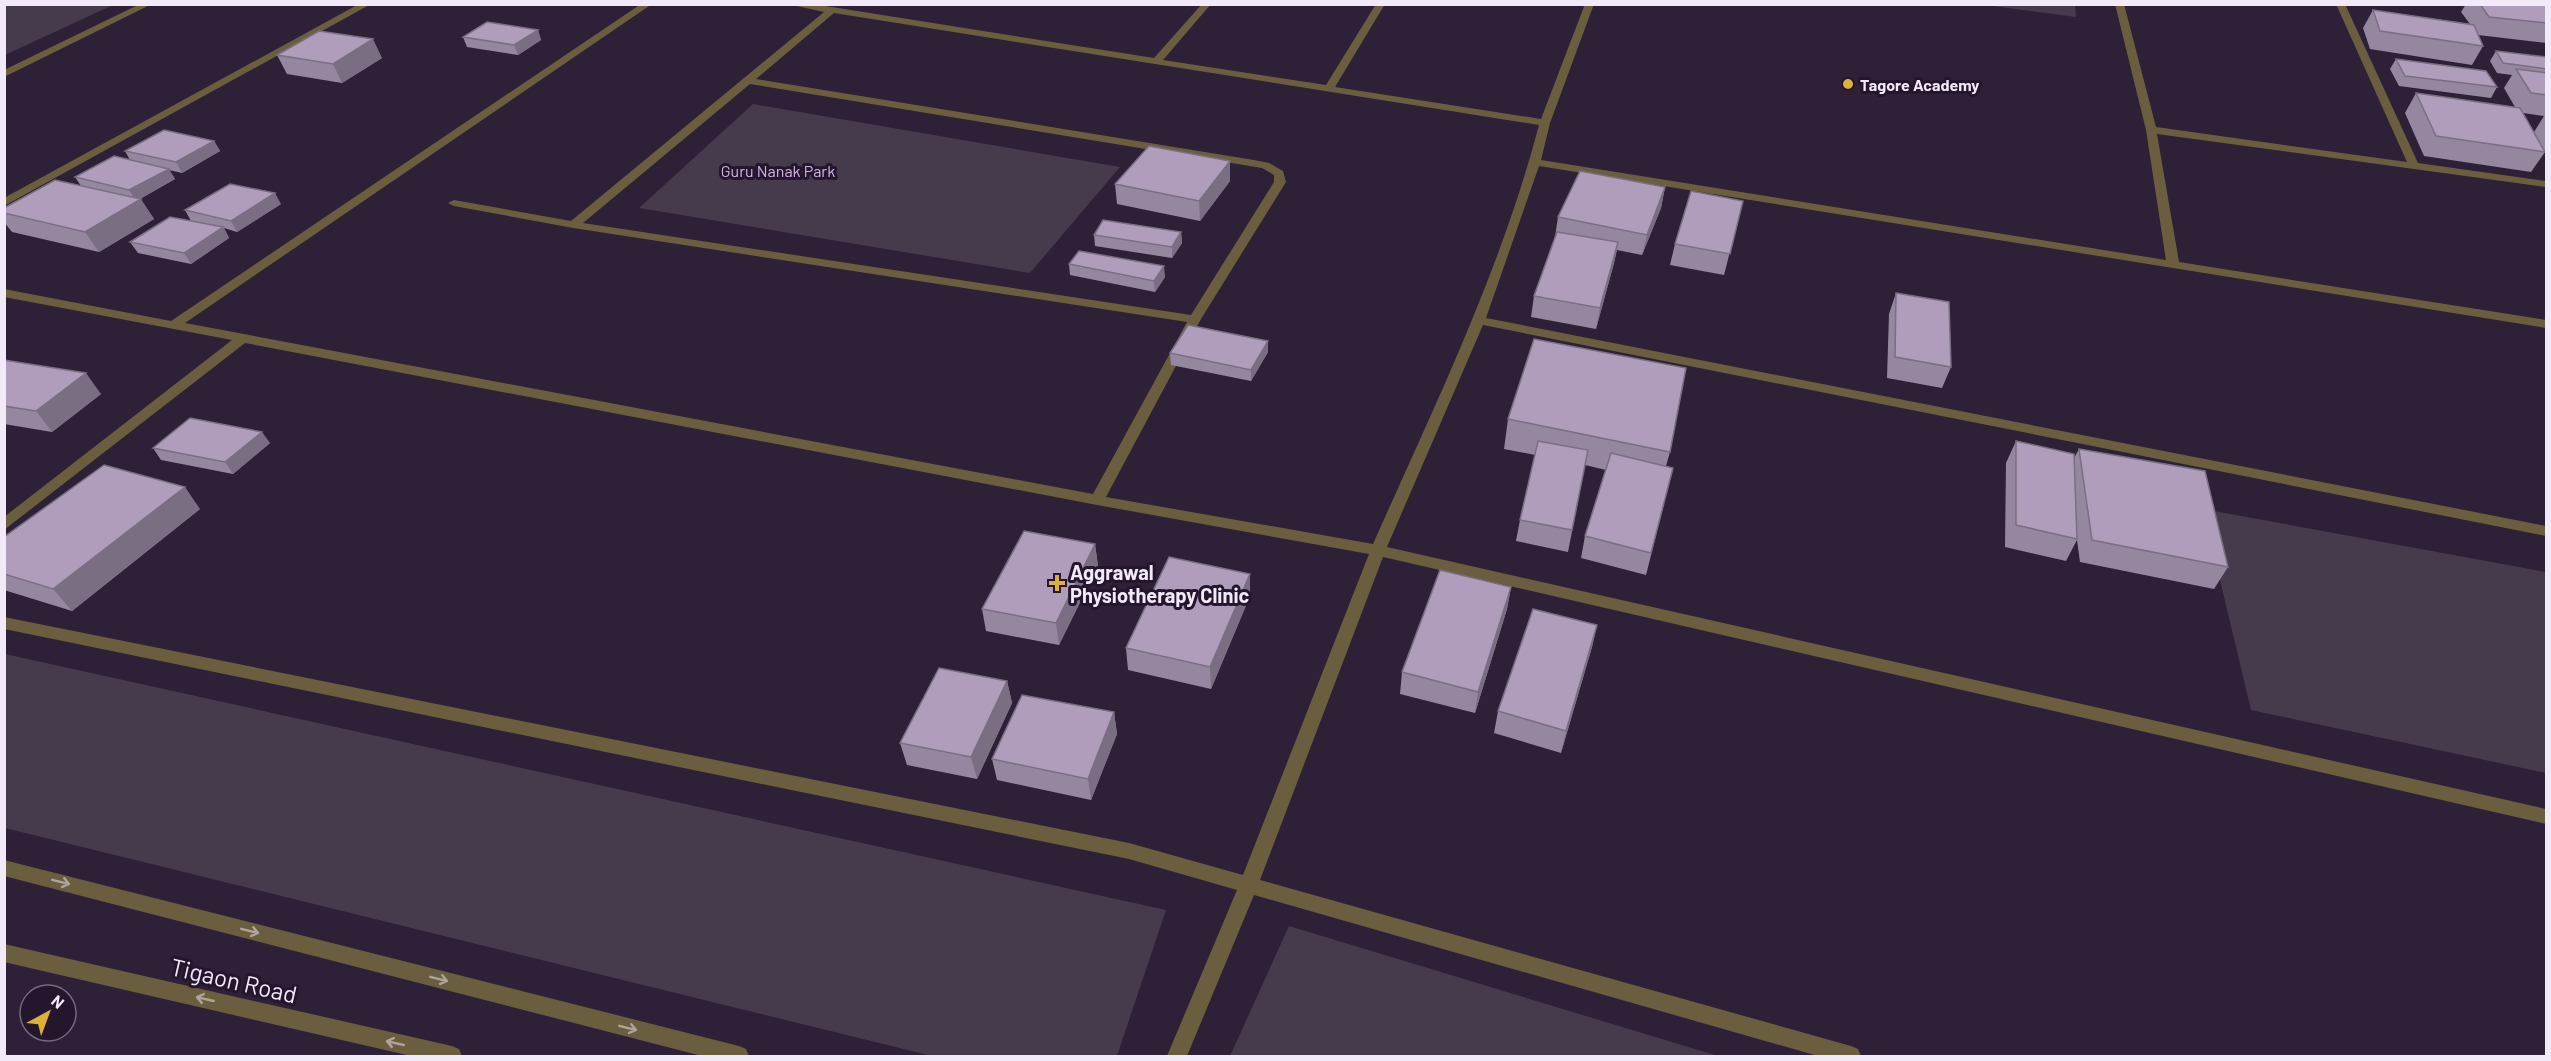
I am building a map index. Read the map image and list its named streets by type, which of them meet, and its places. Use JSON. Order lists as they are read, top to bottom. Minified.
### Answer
{"streets":{"street":["Tigaon Road"]},"parks":["Guru Nanak Park"],"places":{"other":["Tagore Academy"],"health":["Aggrawal Physiotherapy Clinic"]},"north":"top right"}
